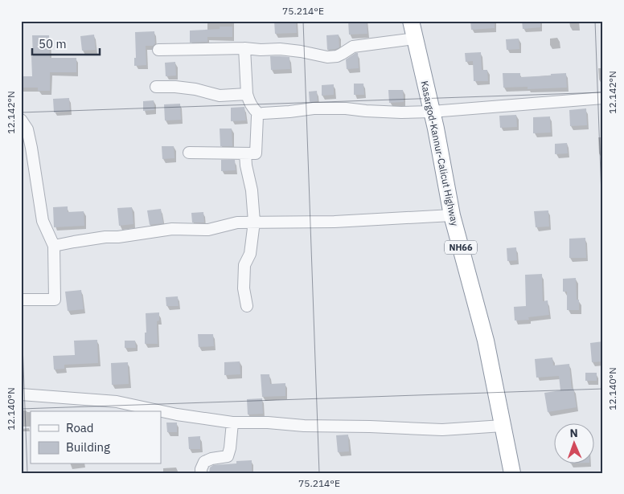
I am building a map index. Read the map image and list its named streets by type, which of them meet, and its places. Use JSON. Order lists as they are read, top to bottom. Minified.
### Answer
{"streets":{"highway":["Kasargod-Kannur-Calicut Highway","NH66"]},"legend":["Road","Building"],"scale_bar":"50 m","north":"top","coordinates":["75.214°E","12.142°N","12.140°N"]}
